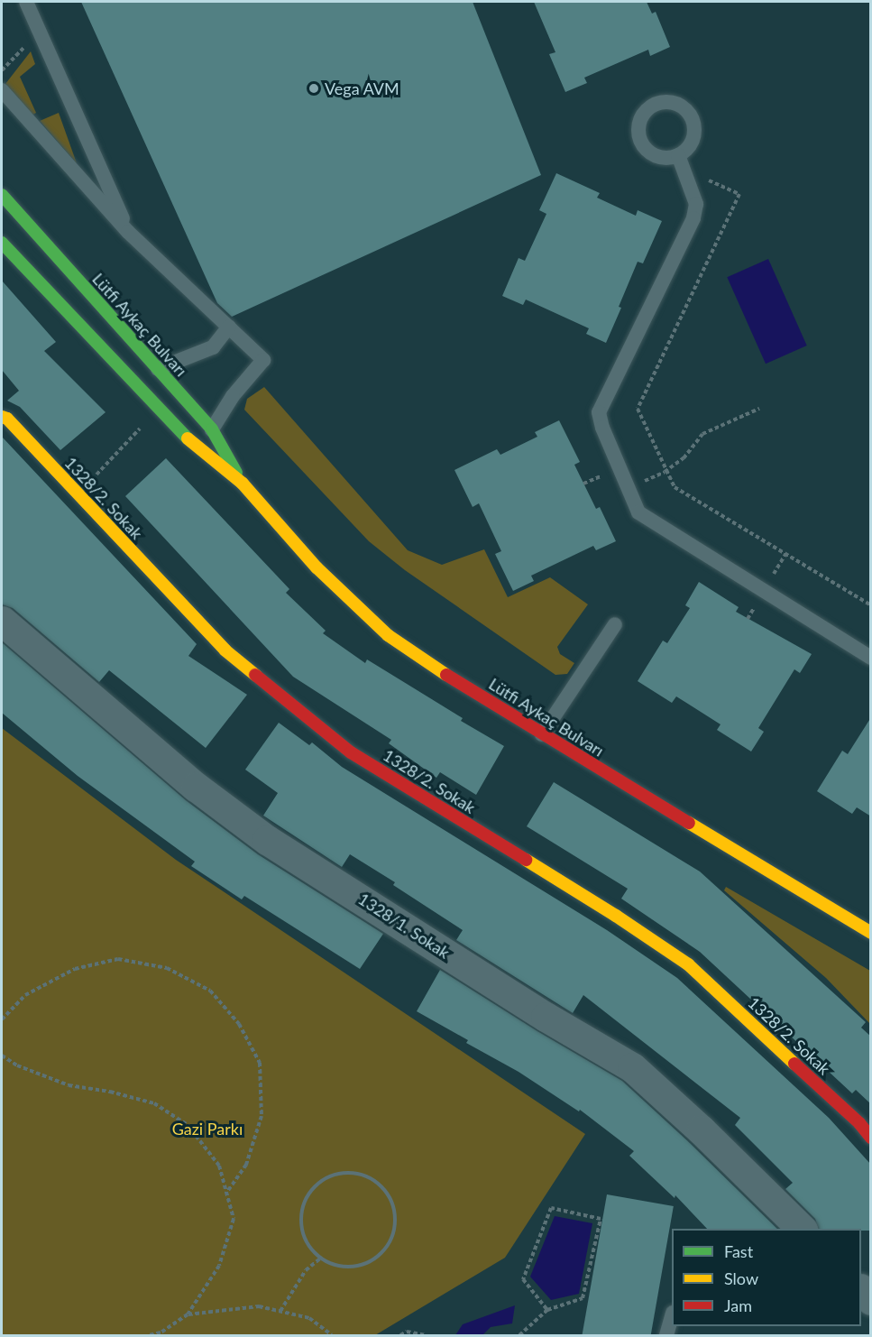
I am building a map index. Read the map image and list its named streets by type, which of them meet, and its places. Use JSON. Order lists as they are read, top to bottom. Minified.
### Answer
{"streets":{"main road":["Lütfi Aykaç Bulvarı","1328/2. Sokak"],"street":["1328/1. Sokak"]},"parks":["Gazi Parkı"],"places":["Vega AVM"],"legend":["Fast","Slow","Jam"]}
